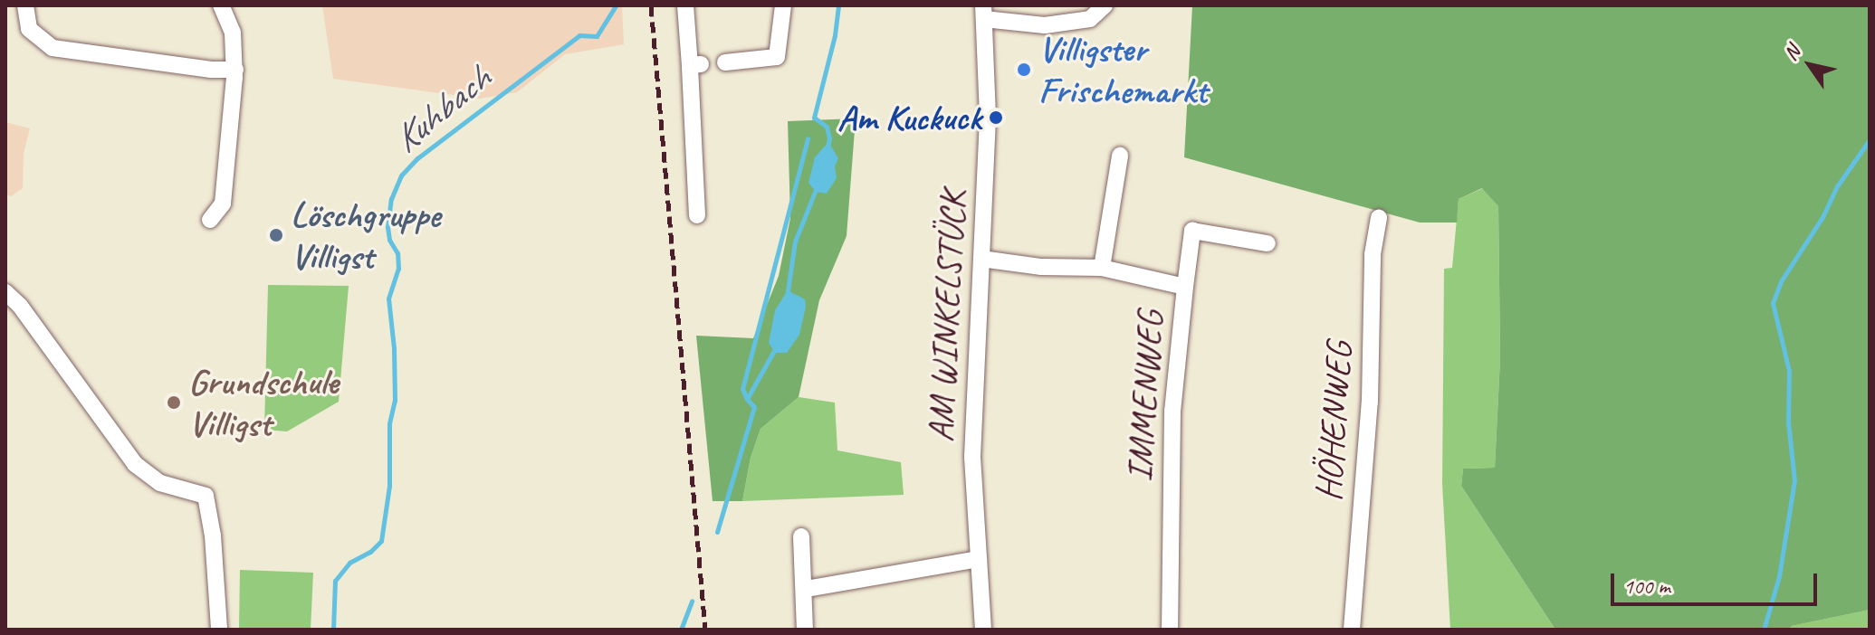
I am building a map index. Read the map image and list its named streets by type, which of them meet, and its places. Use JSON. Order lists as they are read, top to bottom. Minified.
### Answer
{"streets":{"street":["AM WINKELSTÜCK","IMMENWEG","HÖHENWEG"]},"crossings":[["AM WINKELSTÜCK","IMMENWEG"]],"water":["Kuhbach"],"places":["Villigster Frischemarkt","Am Kuckuck","Löschgruppe Villigst","Grundschule Villigst"],"scale_bar":"100 m","north":"top left"}
